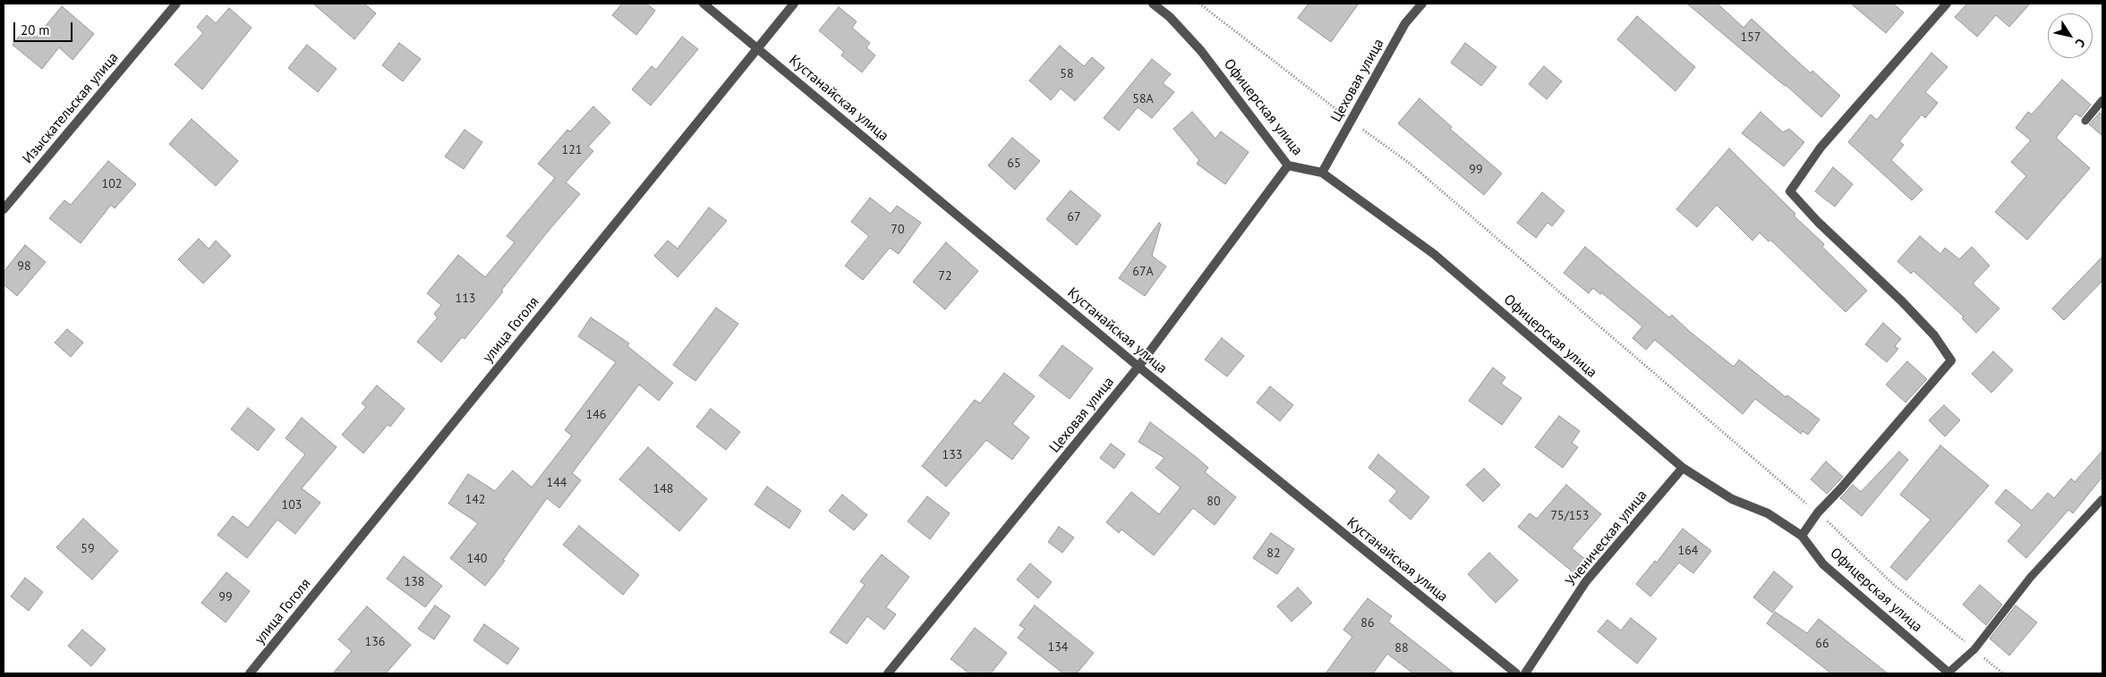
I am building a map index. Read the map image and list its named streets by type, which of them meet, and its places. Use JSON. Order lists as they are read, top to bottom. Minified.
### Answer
{"streets":{"street":["Цеховая улица","Кустанайская улица","Офицерская улица","Изыскательская улица","улица Гоголя","Ученическая улица"]},"crossings":[["Цеховая улица","Кустанайская улица"],["Цеховая улица","Офицерская улица"],["Кустанайская улица","улица Гоголя"],["Офицерская улица","Ученическая улица"]],"house_numbers":["157","58","58А","121","65","99","102","67","70","98","67А","72","113","146","133","144","148","142","80","103","75/153","59","164","82","140","138","99","86","136","66","134","88"],"scale_bar":"20 m","north":"bottom right"}
